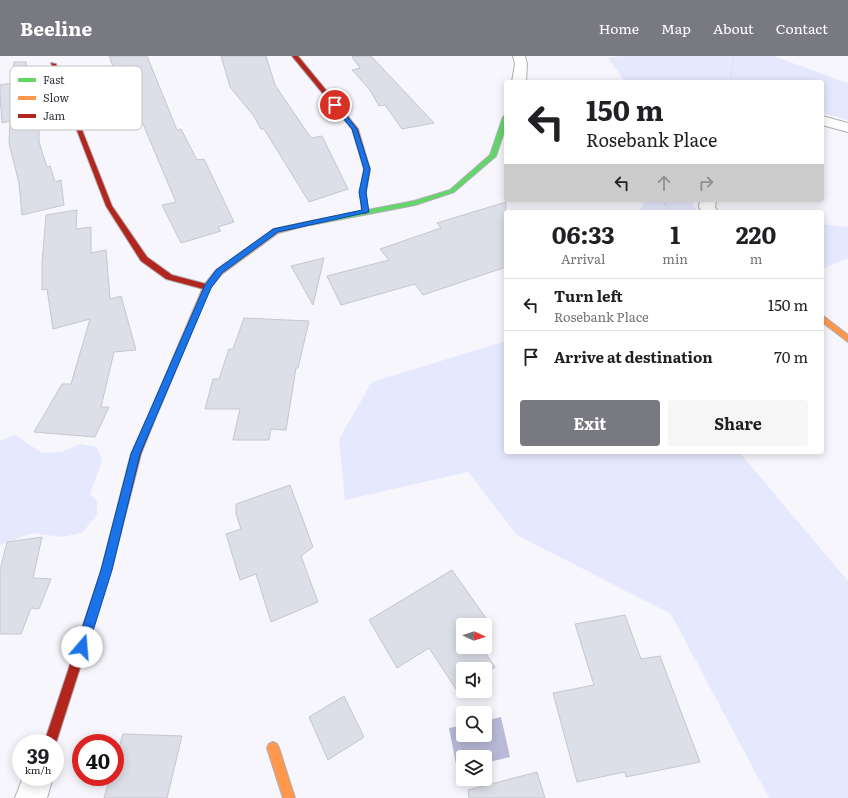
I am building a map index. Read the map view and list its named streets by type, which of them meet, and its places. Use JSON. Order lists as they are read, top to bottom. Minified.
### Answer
{"legend":["Fast","Slow","Jam"],"north":"right","page":{"header":"Beeline","nav":["Home","Map","About","Contact"],"turn":["150 m","Rosebank Place"],"eta":["06:33","Arrival","1","min","220","m"],"list":[{"name":"Turn left","note":"Rosebank Place","value":"150 m"},{"name":"Arrive at destination","value":"70 m"}],"buttons":["Exit","Share"],"speed":"39 km/h","limit":"40"}}
